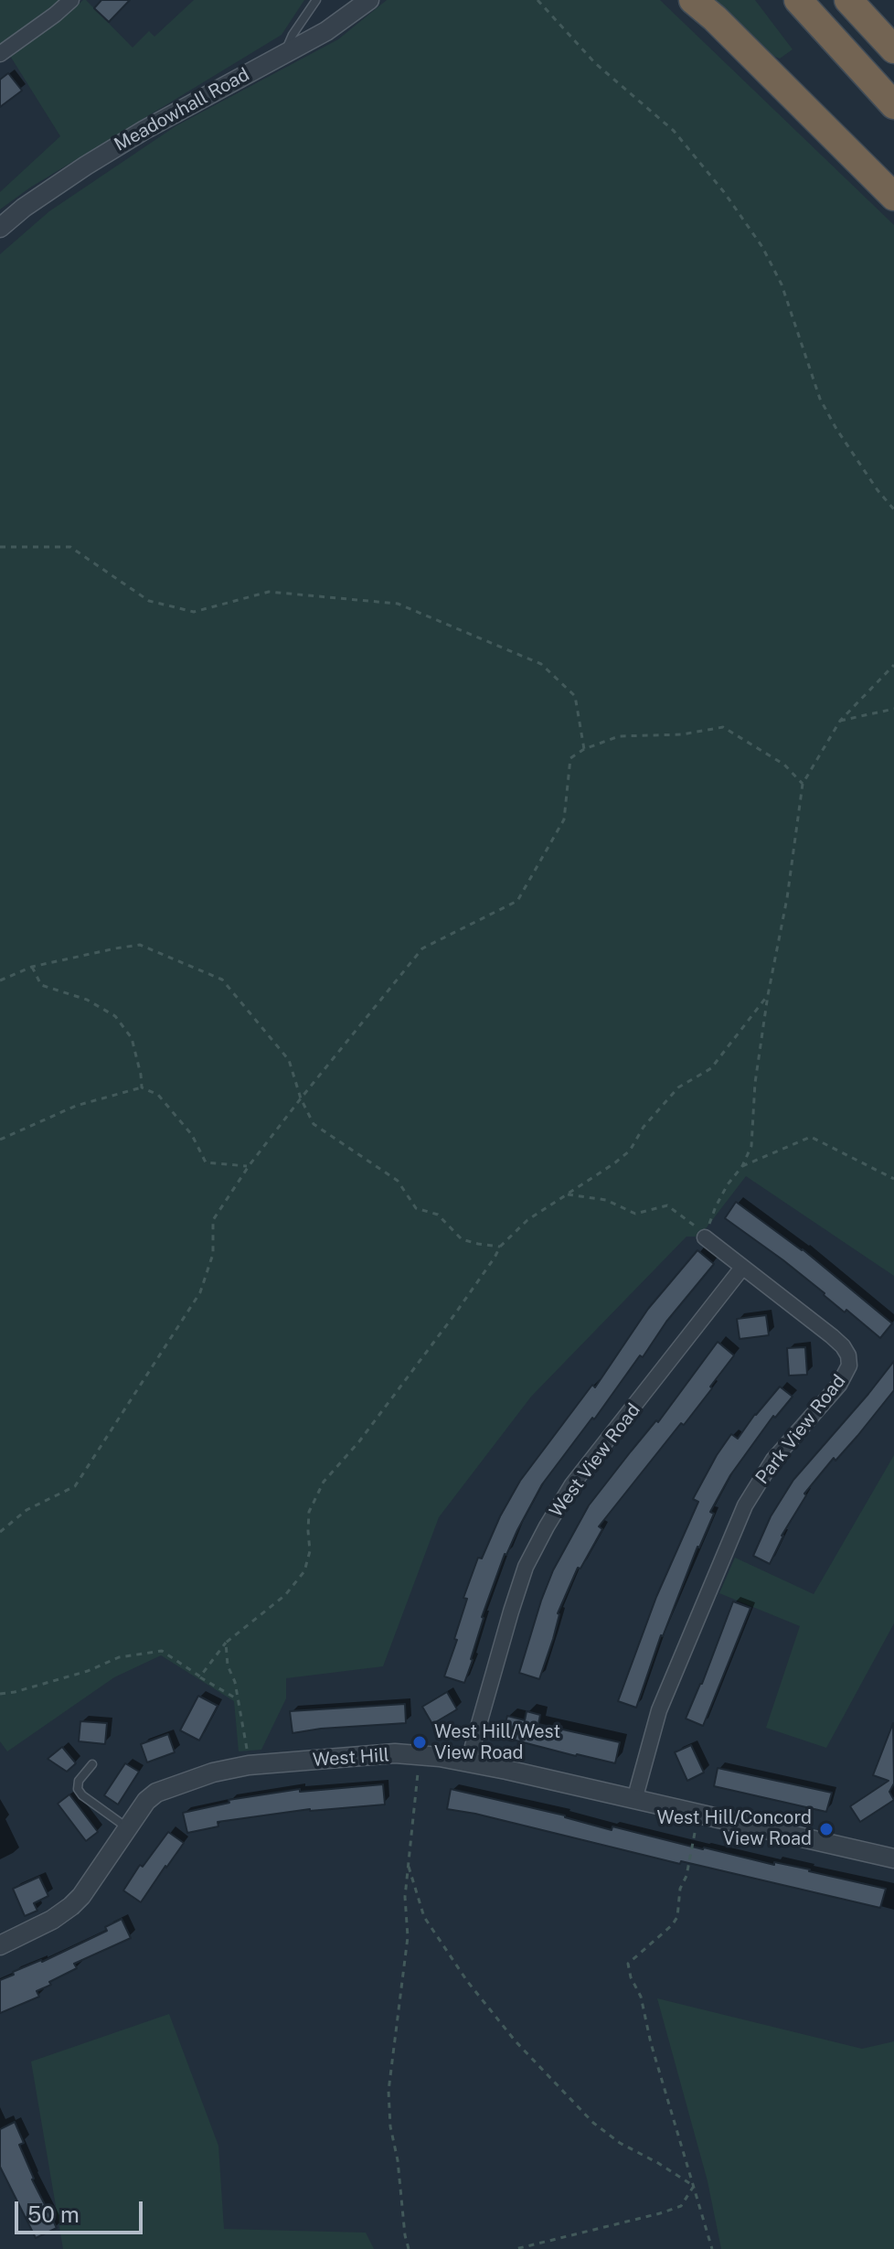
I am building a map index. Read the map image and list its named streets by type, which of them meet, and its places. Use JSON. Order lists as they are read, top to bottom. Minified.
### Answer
{"streets":{"street":["Meadowhall Road","Park View Road","West View Road","West Hill"]},"crossings":[["Park View Road","West View Road"],["Park View Road","West Hill"],["West View Road","West Hill"]],"places":["West Hill/West View Road","West Hill/Concord View Road"],"scale_bar":"50 m"}
